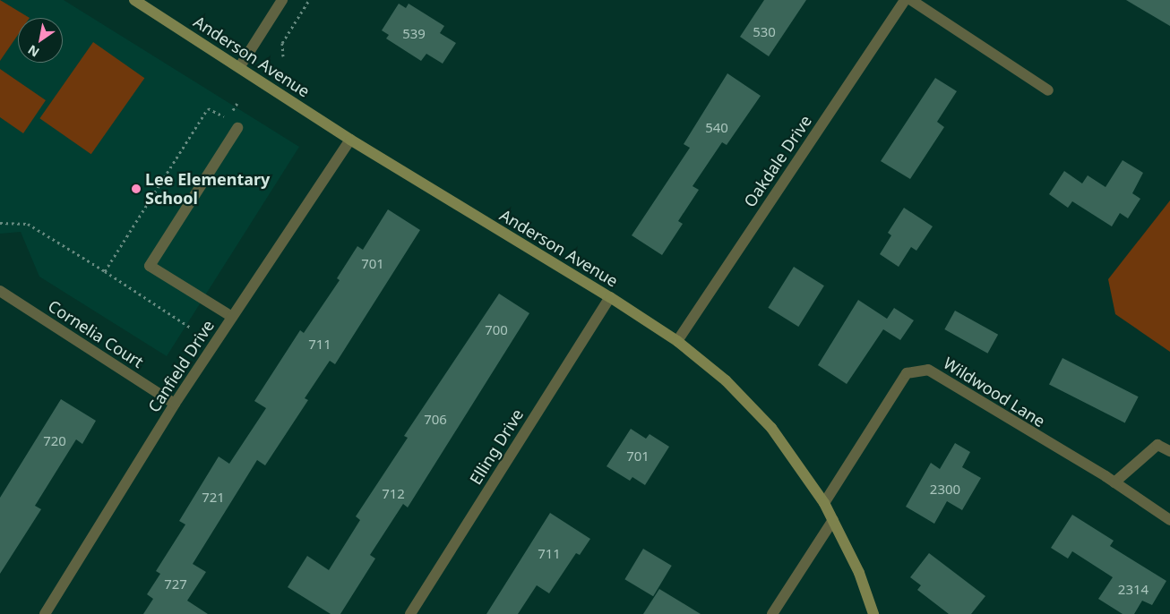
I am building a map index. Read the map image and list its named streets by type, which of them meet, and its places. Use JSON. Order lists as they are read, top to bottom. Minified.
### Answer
{"streets":{"main road":["Anderson Avenue"],"street":["Oakdale Drive","Cornelia Court","Canfield Drive","Wildwood Lane","Elling Drive"]},"crossings":[["Anderson Avenue","Oakdale Drive"],["Anderson Avenue","Canfield Drive"],["Anderson Avenue","Wildwood Lane"],["Anderson Avenue","Elling Drive"],["Cornelia Court","Canfield Drive"]],"places":["Lee Elementary School"],"house_numbers":["530","539","540","701","700","711","706","720","701","2300","712","721","711","727","2314"],"north":"bottom left"}
